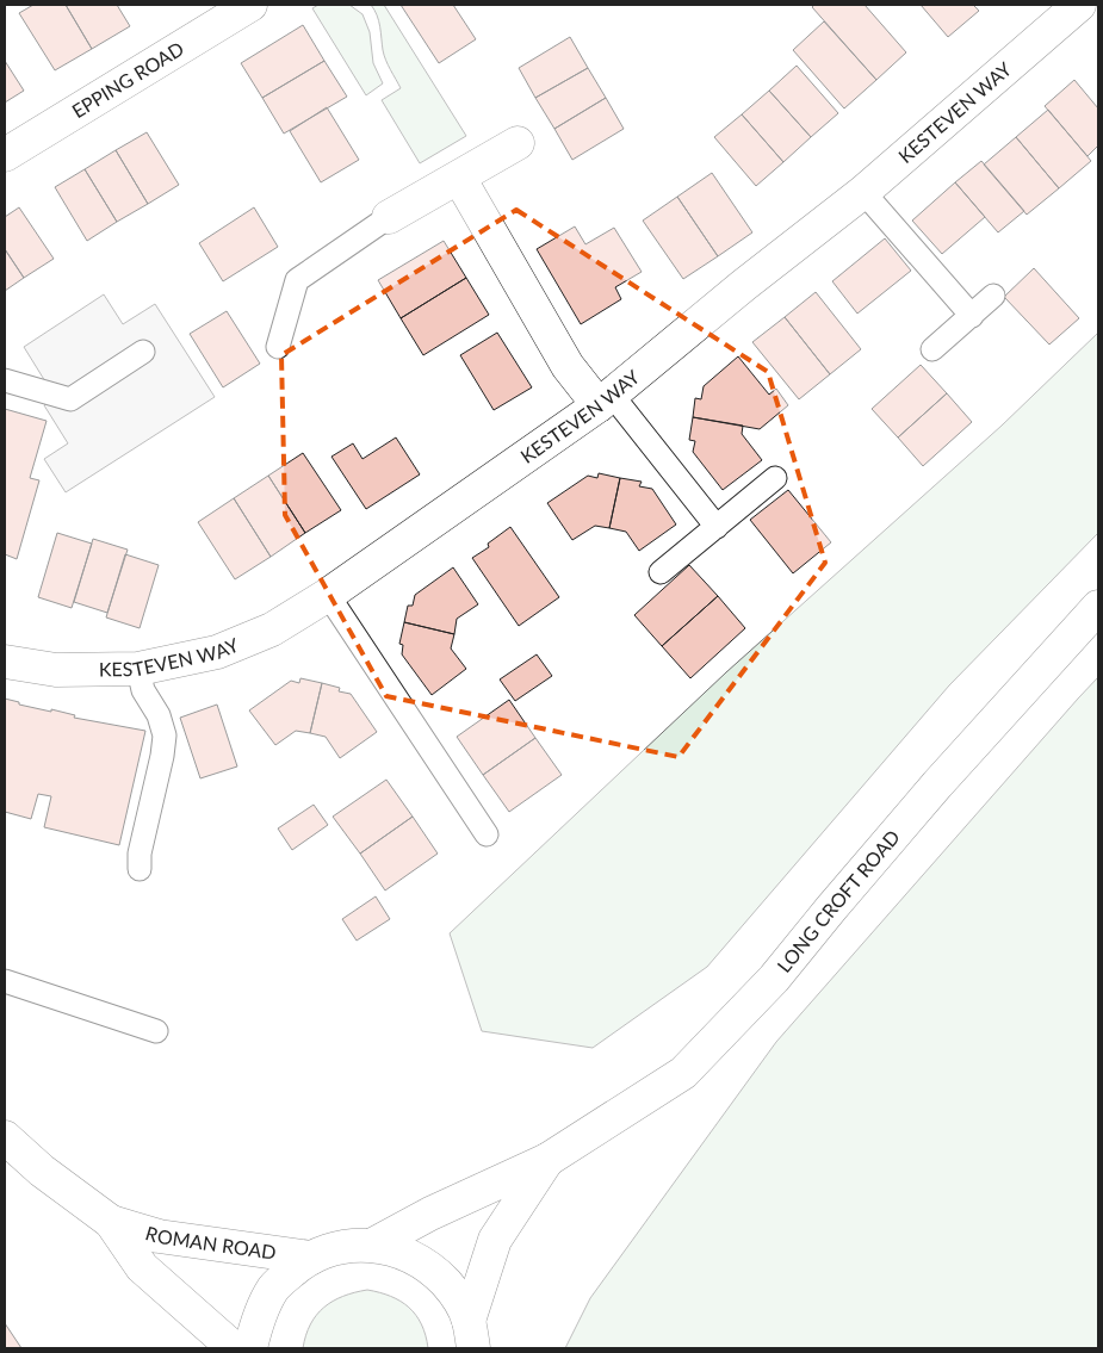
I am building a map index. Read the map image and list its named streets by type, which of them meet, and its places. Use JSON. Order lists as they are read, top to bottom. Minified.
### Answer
{"streets":{"street":["EPPING ROAD","KESTEVEN WAY","LONG CROFT ROAD","ROMAN ROAD"]}}
